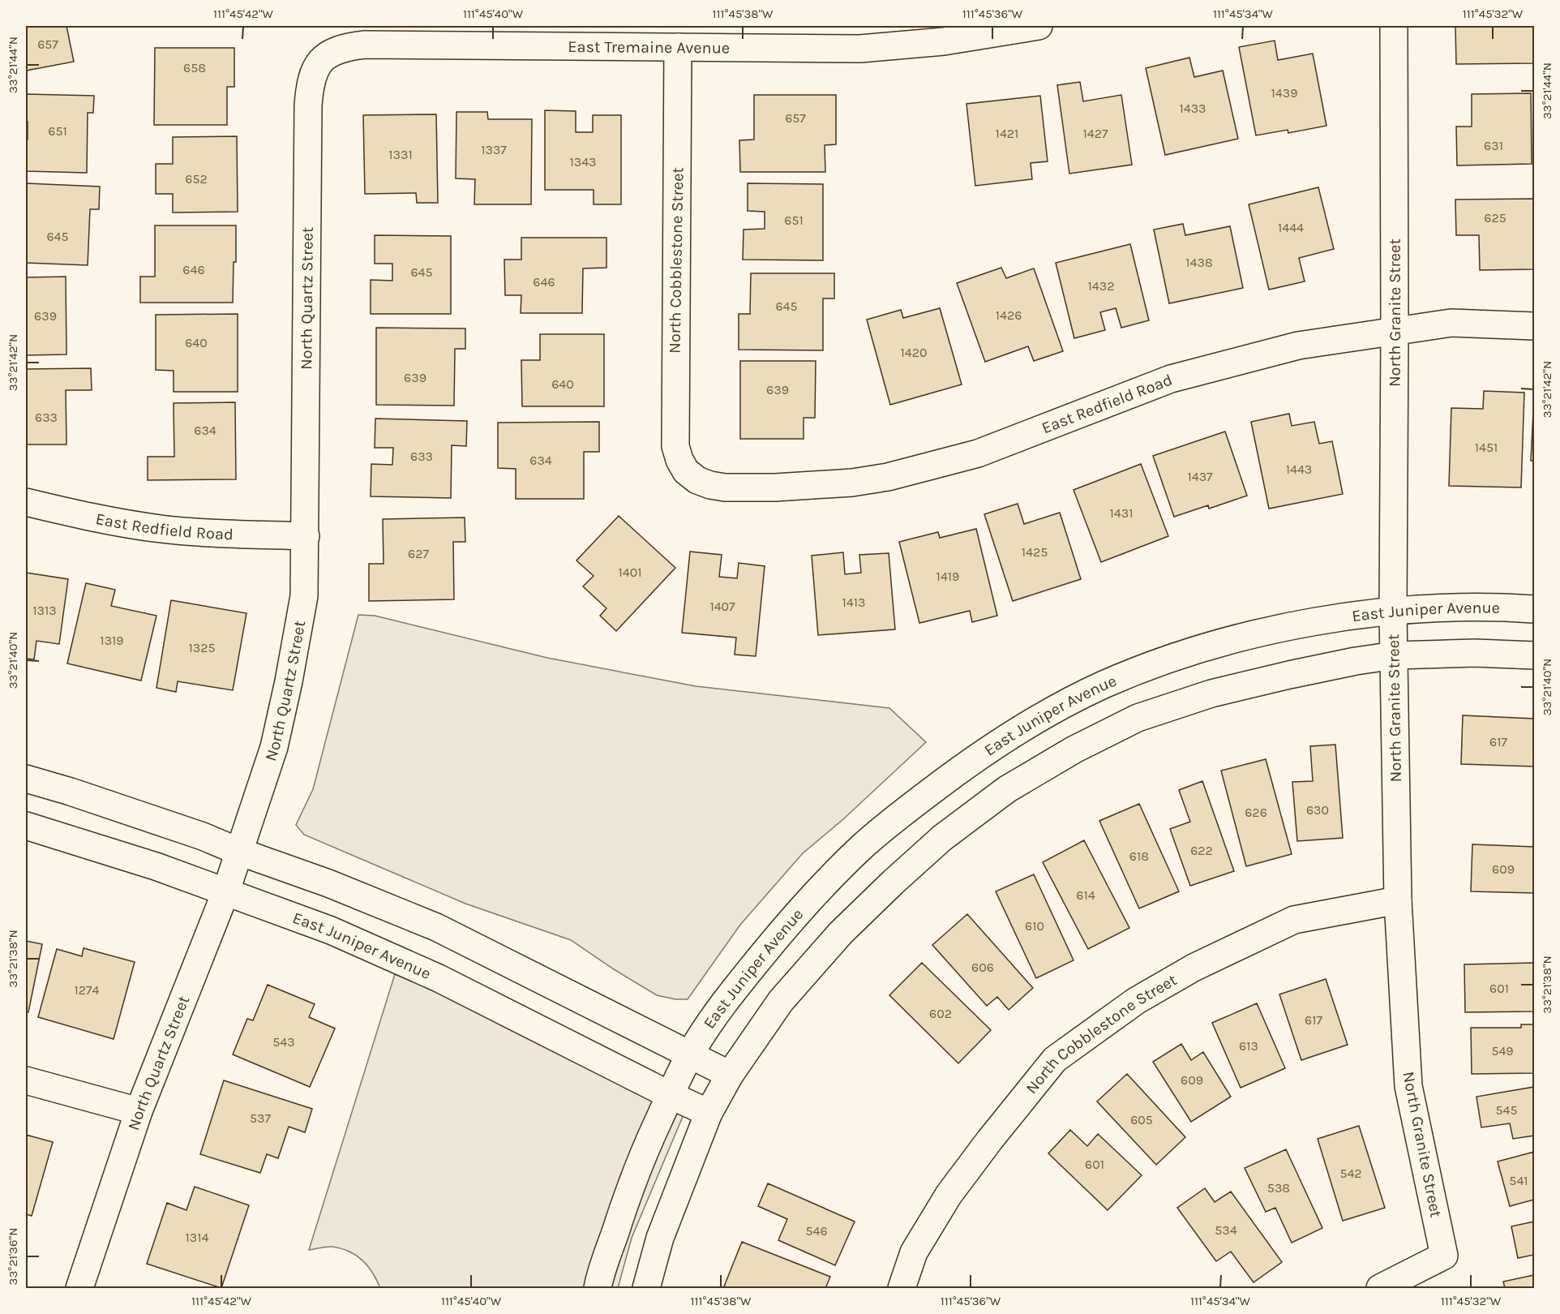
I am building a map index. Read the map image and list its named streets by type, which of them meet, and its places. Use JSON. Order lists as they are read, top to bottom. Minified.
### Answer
{"streets":{"street":["East Tremaine Avenue","North Cobblestone Street","North Quartz Street","North Granite Street","East Redfield Road","East Juniper Avenue"]},"crossings":[["East Tremaine Avenue","North Cobblestone Street"],["East Tremaine Avenue","North Quartz Street"],["North Cobblestone Street","North Granite Street"],["North Cobblestone Street","East Redfield Road"],["North Quartz Street","East Redfield Road"],["North Quartz Street","East Juniper Avenue"],["North Granite Street","East Redfield Road"],["North Granite Street","East Juniper Avenue"]],"house_numbers":["657","658","1439","1433","657","651","1421","1427","631","1337","1331","1343","652","625","651","1444","645","1438","646","645","646","1432","645","1426","639","640","1420","639","640","639","633","634","1451","633","634","1443","1437","1431","1425","627","1401","1419","1413","1407","1313","1319","1325","617","630","626","622","618","609","614","610","606","601","1274","602","617","543","613","549","609","545","537","605","601","542","541","538","534","546","1314"],"coordinates":["111°45'42\"W","111°45'40\"W","111°45'38\"W","111°45'36\"W","111°45'34\"W","111°45'32\"W","33°21'44\"N","33°21'42\"N","33°21'40\"N","33°21'38\"N","33°21'36\"N"]}
